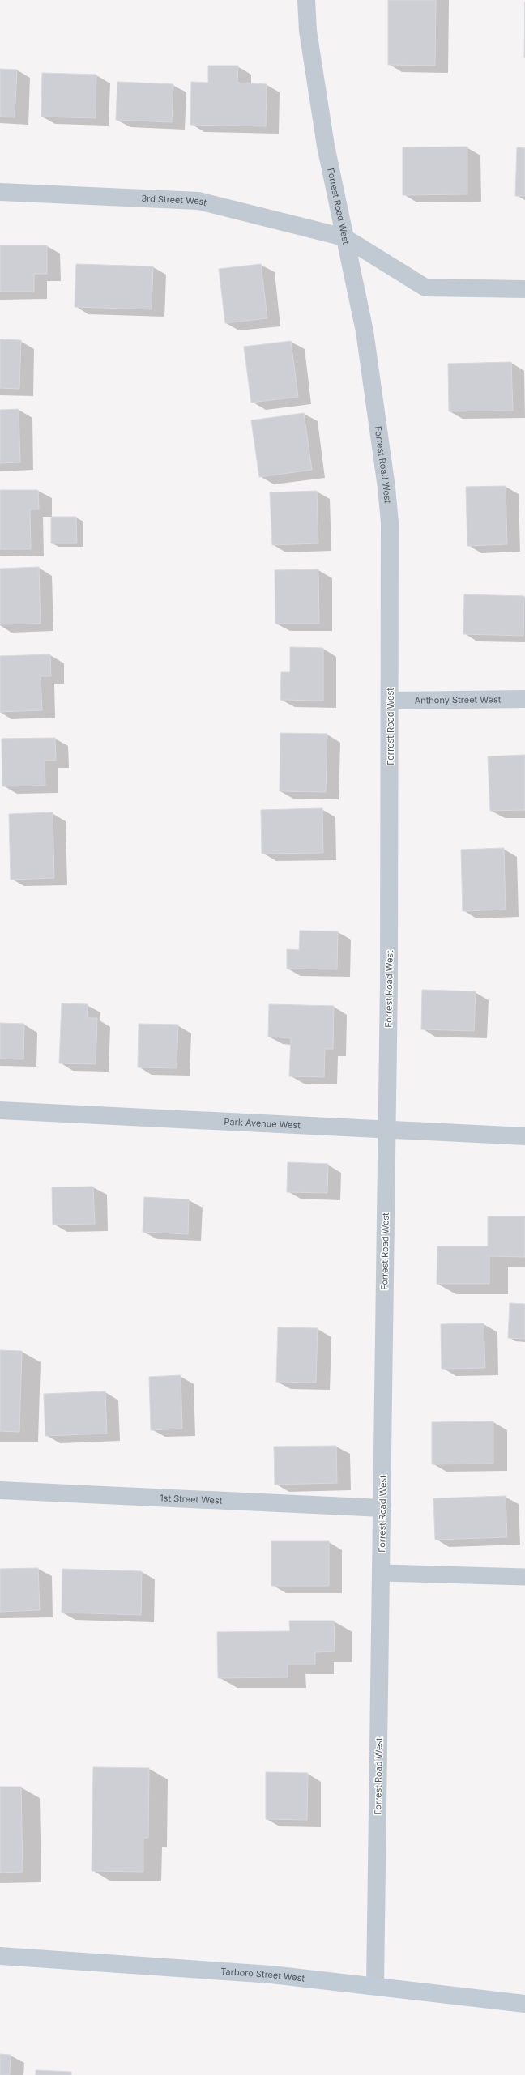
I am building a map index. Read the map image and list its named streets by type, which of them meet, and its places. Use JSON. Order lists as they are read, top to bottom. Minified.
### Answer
{"streets":{"main road":["Tarboro Street West"],"street":["3rd Street West","Forrest Road West","Anthony Street West","Park Avenue West","1st Street West"]},"crossings":[["3rd Street West","Forrest Road West"],["Forrest Road West","Anthony Street West"],["Forrest Road West","Park Avenue West"],["Forrest Road West","1st Street West"],["Forrest Road West","Tarboro Street West"]]}
